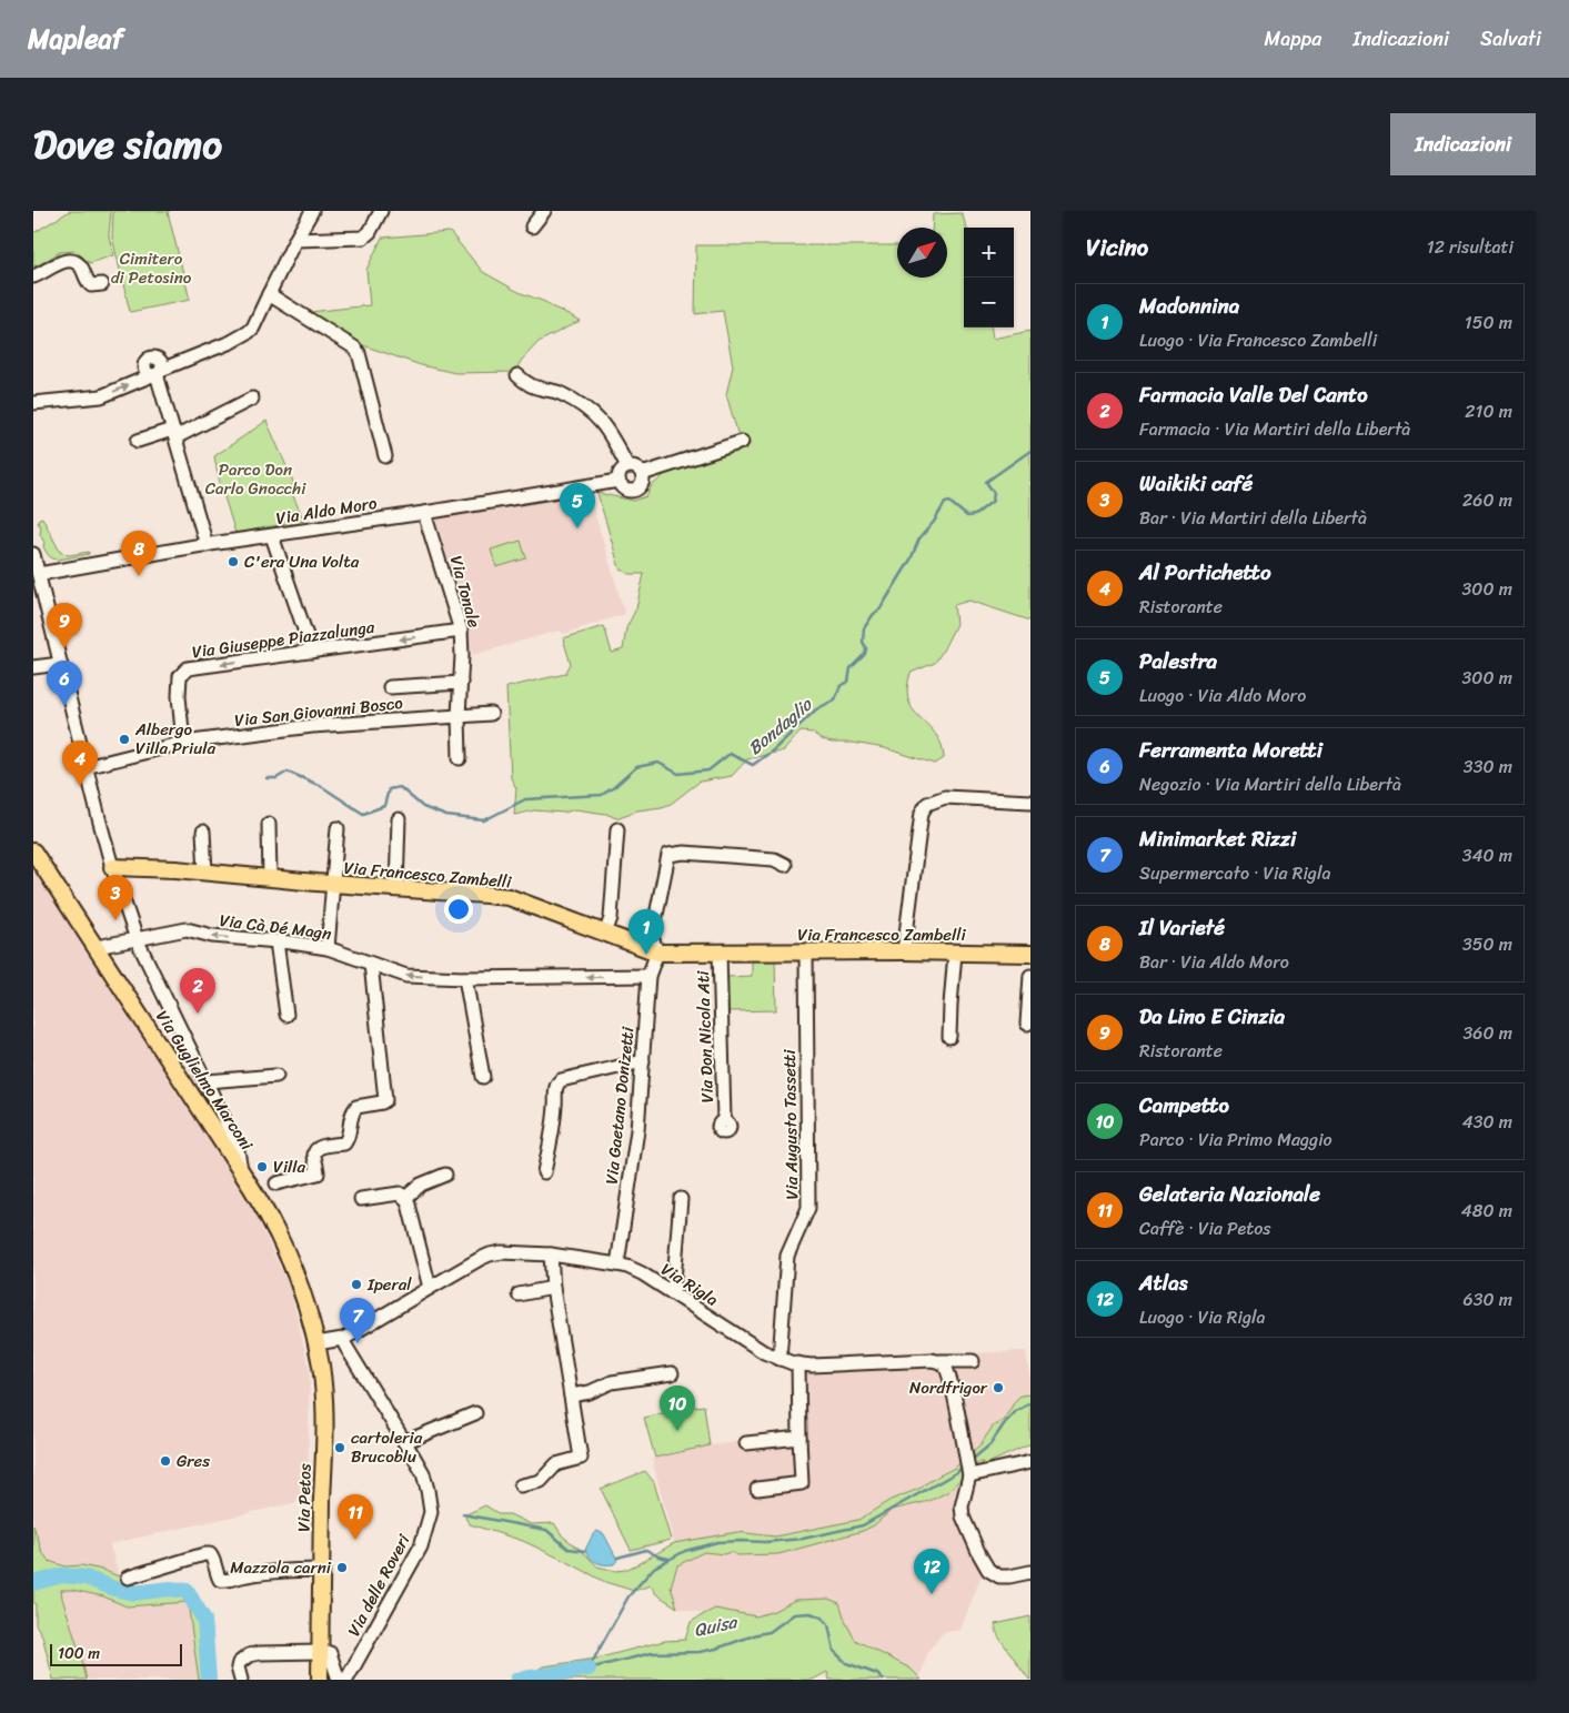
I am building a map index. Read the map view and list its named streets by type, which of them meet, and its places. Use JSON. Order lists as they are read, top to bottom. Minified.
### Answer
{"streets":{"main road":["Via Francesco Zambelli","Via Guglielmo Marconi","Via Petos"],"street":["Via Aldo Moro","Via Tonale","Via Giuseppe Piazzalunga","Via San Giovanni Bosco","Via Cà Dé Magn","Via Don Nicola Ati","Via Gaetano Donizetti","Via Augusto Tassetti","Via Rigla","Via delle Roveri"]},"crossings":[["Via Aldo Moro","Via Tonale"],["Via Tonale","Via Giuseppe Piazzalunga"],["Via Tonale","Via San Giovanni Bosco"],["Via Giuseppe Piazzalunga","Via San Giovanni Bosco"],["Via Francesco Zambelli","Via Don Nicola Ati"],["Via Francesco Zambelli","Via Gaetano Donizetti"],["Via Francesco Zambelli","Via Augusto Tassetti"],["Via Cà Dé Magn","Via Guglielmo Marconi"],["Via Cà Dé Magn","Via Gaetano Donizetti"],["Via Guglielmo Marconi","Via Rigla"],["Via Guglielmo Marconi","Via Petos"],["Via Gaetano Donizetti","Via Rigla"],["Via Augusto Tassetti","Via Rigla"],["Via Rigla","Via Petos"],["Via Rigla","Via delle Roveri"]],"one_way":["Via Giuseppe Piazzalunga","Via Cà Dé Magn"],"water":["Bondaglio","Quisa"],"parks":["Cimitero di Petosino","Parco Don Carlo Gnocchi"],"places":["C'era Una Volta","Albergo Villa Priula","Villa","Iperal","Nordfrigor","cartoleria Brucoblu","Gres","Mazzola carni"],"scale_bar":"100 m","north":"top right","page":{"header":"Mapleaf","nav":["Mappa","Indicazioni","Salvati"],"title":"Dove siamo","buttons":"Indicazioni","heading":["Vicino","12 risultati"],"map_buttons":["+","−"],"list":[{"mark":"1","name":"Madonnina","note":"Luogo · Via Francesco Zambelli","value":"150 m"},{"mark":"2","name":"Farmacia Valle Del Canto","note":"Farmacia · Via Martiri della Libertà","value":"210 m"},{"mark":"3","name":"Waikiki café","note":"Bar · Via Martiri della Libertà","value":"260 m"},{"mark":"4","name":"Al Portichetto","note":"Ristorante","value":"300 m"},{"mark":"5","name":"Palestra","note":"Luogo · Via Aldo Moro","value":"300 m"},{"mark":"6","name":"Ferramenta Moretti","note":"Negozio · Via Martiri della Libertà","value":"330 m"},{"mark":"7","name":"Minimarket Rizzi","note":"Supermercato · Via Rigla","value":"340 m"},{"mark":"8","name":"Il Varieté","note":"Bar · Via Aldo Moro","value":"350 m"},{"mark":"9","name":"Da Lino E Cinzia","note":"Ristorante","value":"360 m"},{"mark":"10","name":"Campetto","note":"Parco · Via Primo Maggio","value":"430 m"},{"mark":"11","name":"Gelateria Nazionale","note":"Caffè · Via Petos","value":"480 m"},{"mark":"12","name":"Atlas","note":"Luogo · Via Rigla","value":"630 m"}],"pins":["5","8","9","6","4","3","1","2","7","10","11","12"],"scale":"100 m"}}
